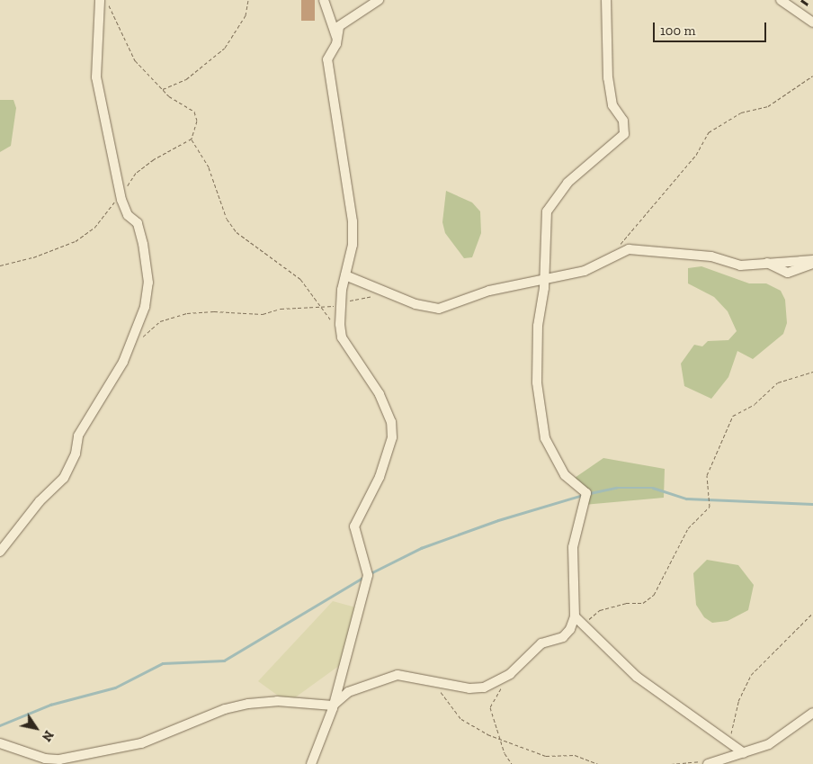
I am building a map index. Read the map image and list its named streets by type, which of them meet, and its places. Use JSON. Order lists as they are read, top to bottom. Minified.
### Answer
{"scale_bar":"100 m","north":"bottom right"}
